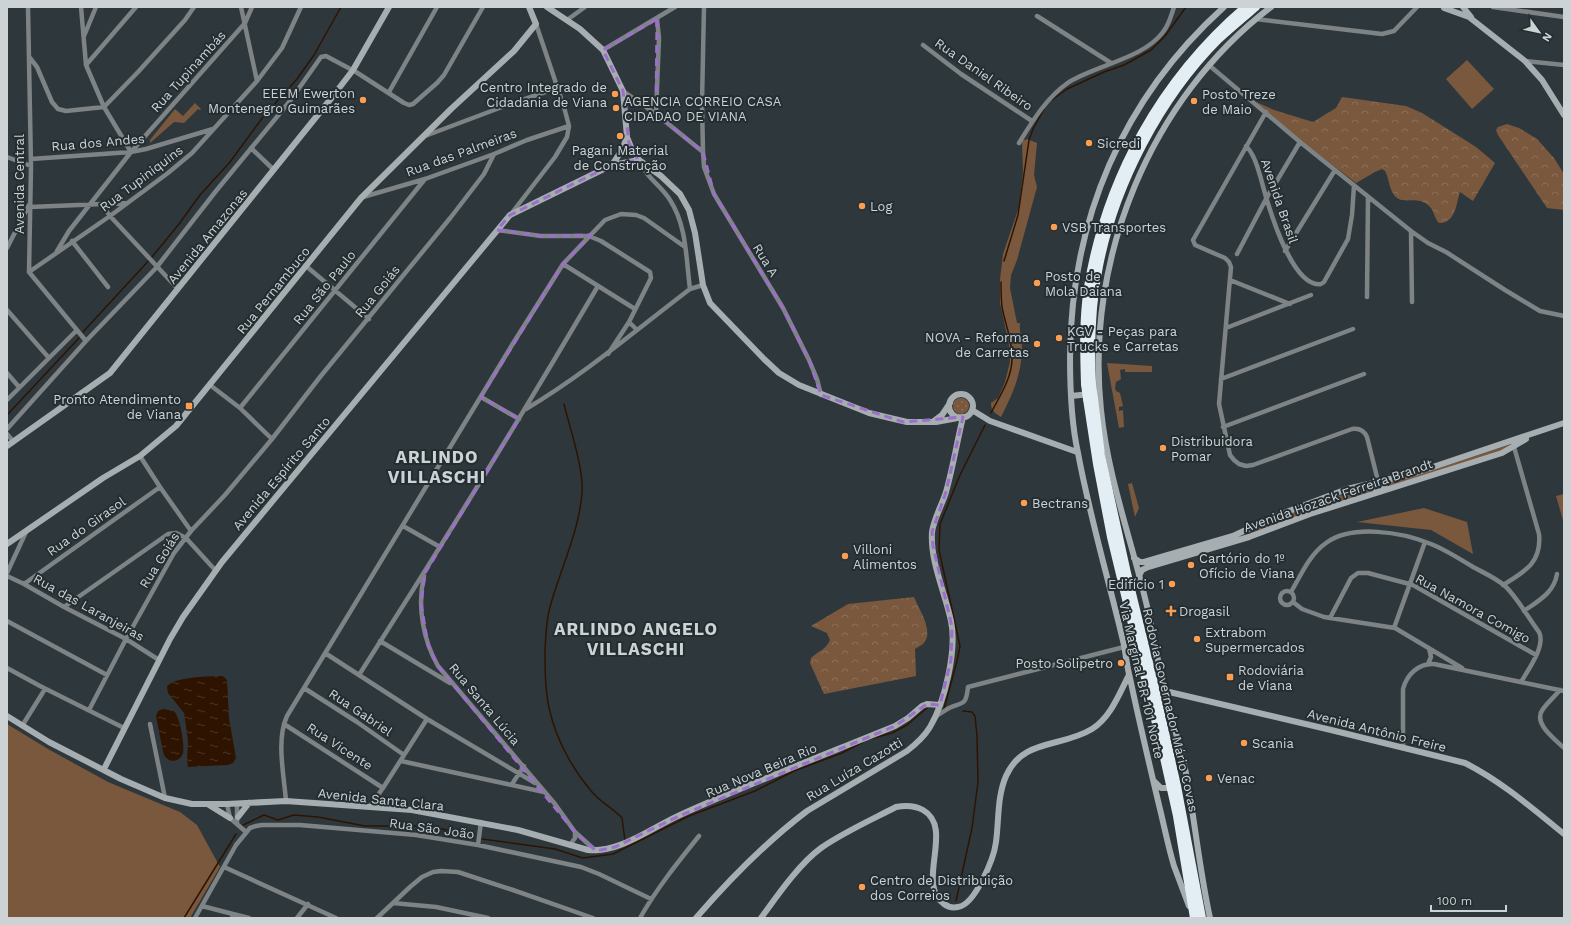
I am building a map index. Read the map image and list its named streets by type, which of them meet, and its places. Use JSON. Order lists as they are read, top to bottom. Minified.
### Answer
{"streets":{"highway":["Rodovia Governador Mário Covas"],"street":["Rua Tupinambás","Rua Daniel Ribeiro","Rua dos Andes","Rua das Palmeiras","Rua Tupiniquins","Avenida Central","Avenida Brasil","Avenida Amazonas","Rua A","Rua São Paulo","Rua Pernambuco","Rua Goiás","Avenida Espírito Santo","Avenida Hozack Ferreira Brandt","Rua do Girasol","Rua das Laranjeiras","Rua Namora Comigo","Via Marginal BR-101 Norte","Rua Santa Lúcia","Rua Gabriel","Avenida Antônio Freire","Rua Vicente","Rua Luíza Cazotti","Rua Nova Beira Rio","Avenida Santa Clara","Rua São João"]},"crossings":[["Rua Tupinambás","Rua dos Andes"],["Rua Tupinambás","Rua Tupiniquins"],["Rua dos Andes","Rua Tupiniquins"],["Rua dos Andes","Avenida Central"],["Rua das Palmeiras","Rua São Paulo"],["Rua das Palmeiras","Rua Pernambuco"],["Rua das Palmeiras","Rua Goiás"],["Rua das Palmeiras","Avenida Espírito Santo"],["Rua Tupiniquins","Avenida Central"],["Rua Goiás","Rua das Laranjeiras"],["Avenida Espírito Santo","Rua das Laranjeiras"],["Avenida Espírito Santo","Avenida Santa Clara"],["Rua do Girasol","Rua das Laranjeiras"],["Via Marginal BR-101 Norte","Rodovia Governador Mário Covas"],["Rua Santa Lúcia","Rua Nova Beira Rio"],["Rua Luíza Cazotti","Rua Nova Beira Rio"],["Rua Nova Beira Rio","Avenida Santa Clara"]],"districts":["ARLINDO VILLASCHI","ARLINDO ANGELO VILLASCHI"],"places":{"other":["Centro Integrado de Cidadania de Viana","EEEM Ewerton Montenegro Guimarães","Posto Treze de Maio","AGENCIA CORREIO CASA CIDADAO DE VIANA","Pagani Material de Construção","Sicredi","Log","VSB Transportes","Posto de Mola Daiana","KGV - Peças para Trucks e Carretas","NOVA - Reforma de Carretas","Distribuidora Pomar","Bectrans","Villoni Alimentos","Cartório do 1º Ofício de Viana","Edifício 1","Extrabom Supermercados","Posto Solipetro","Scania","Venac","Centro de Distribuição dos Correios"],"transit":["Pronto Atendimento de Viana","Rodoviária de Viana"],"health":["Drogasil"]},"scale_bar":"100 m","north":"bottom right"}
